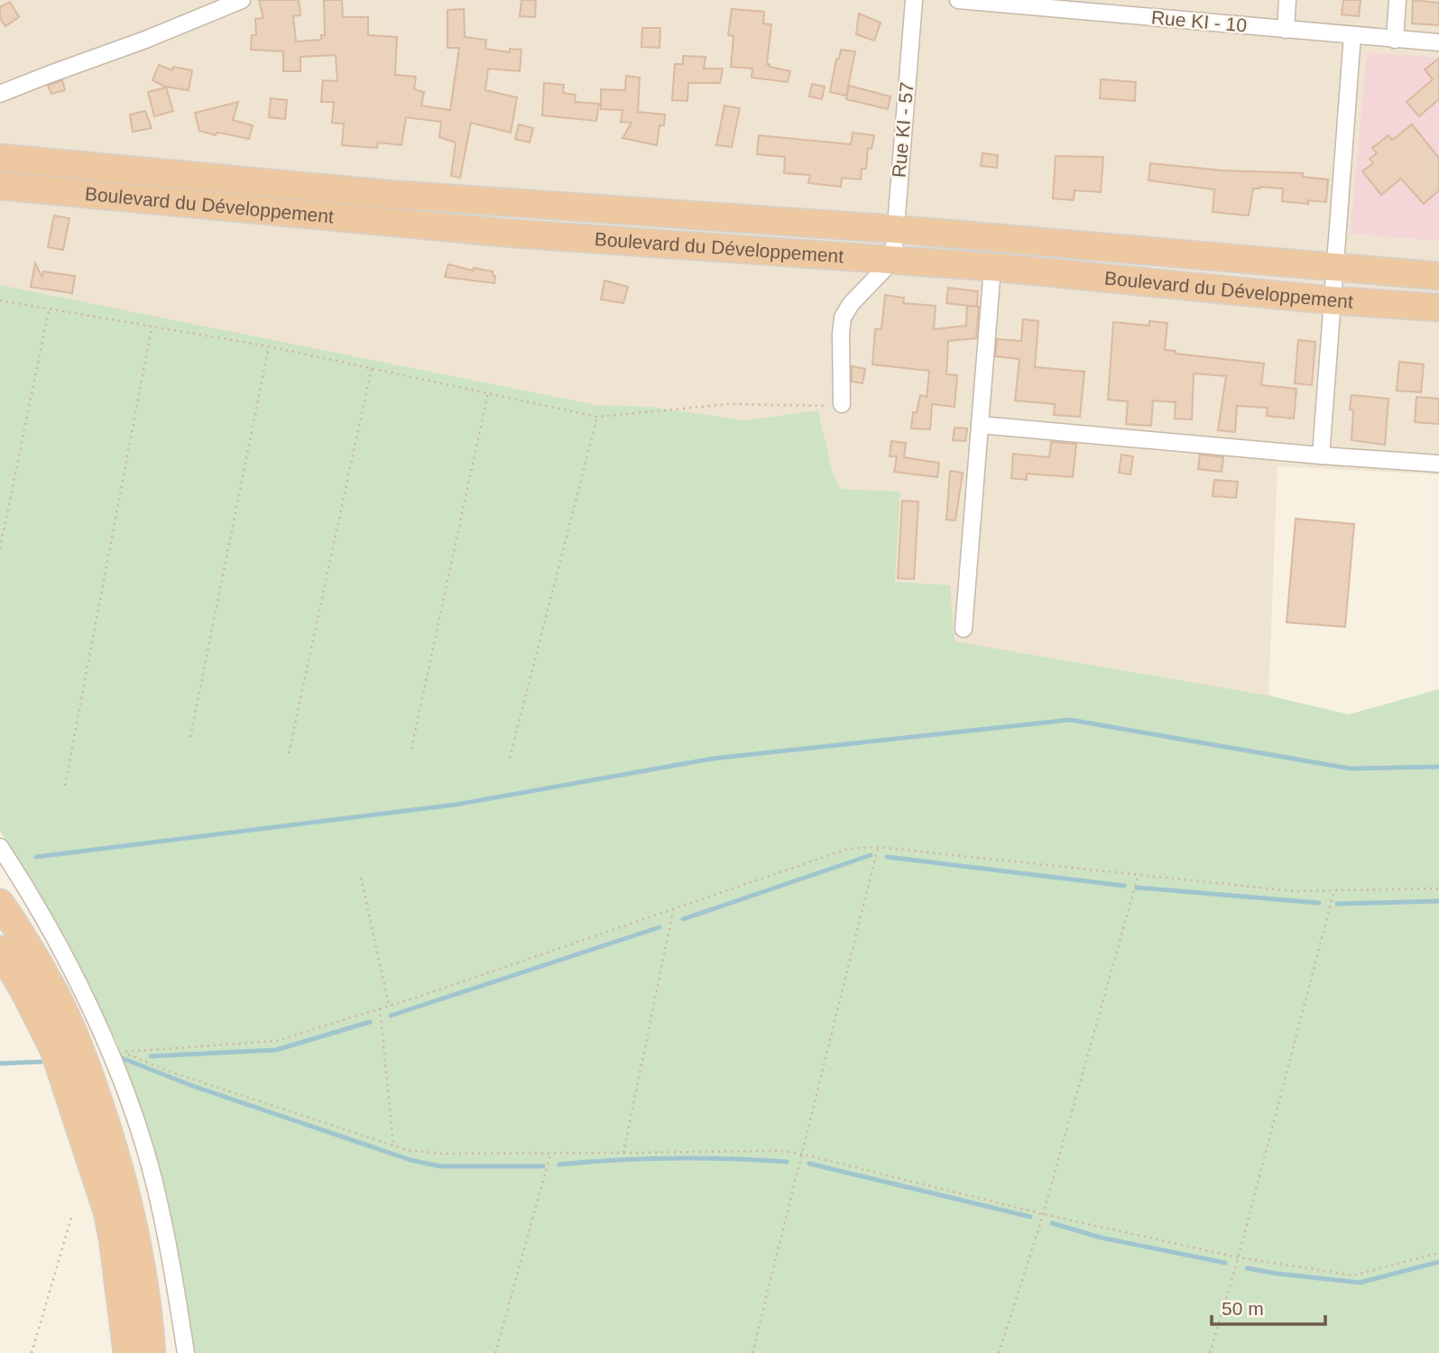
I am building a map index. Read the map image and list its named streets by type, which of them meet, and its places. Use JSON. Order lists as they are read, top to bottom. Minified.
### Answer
{"streets":{"highway":["Boulevard du Développement"],"street":["Rue KI - 10","Rue KI - 57"]},"crossings":[["Rue KI - 57","Boulevard du Développement"]],"scale_bar":"50 m"}
